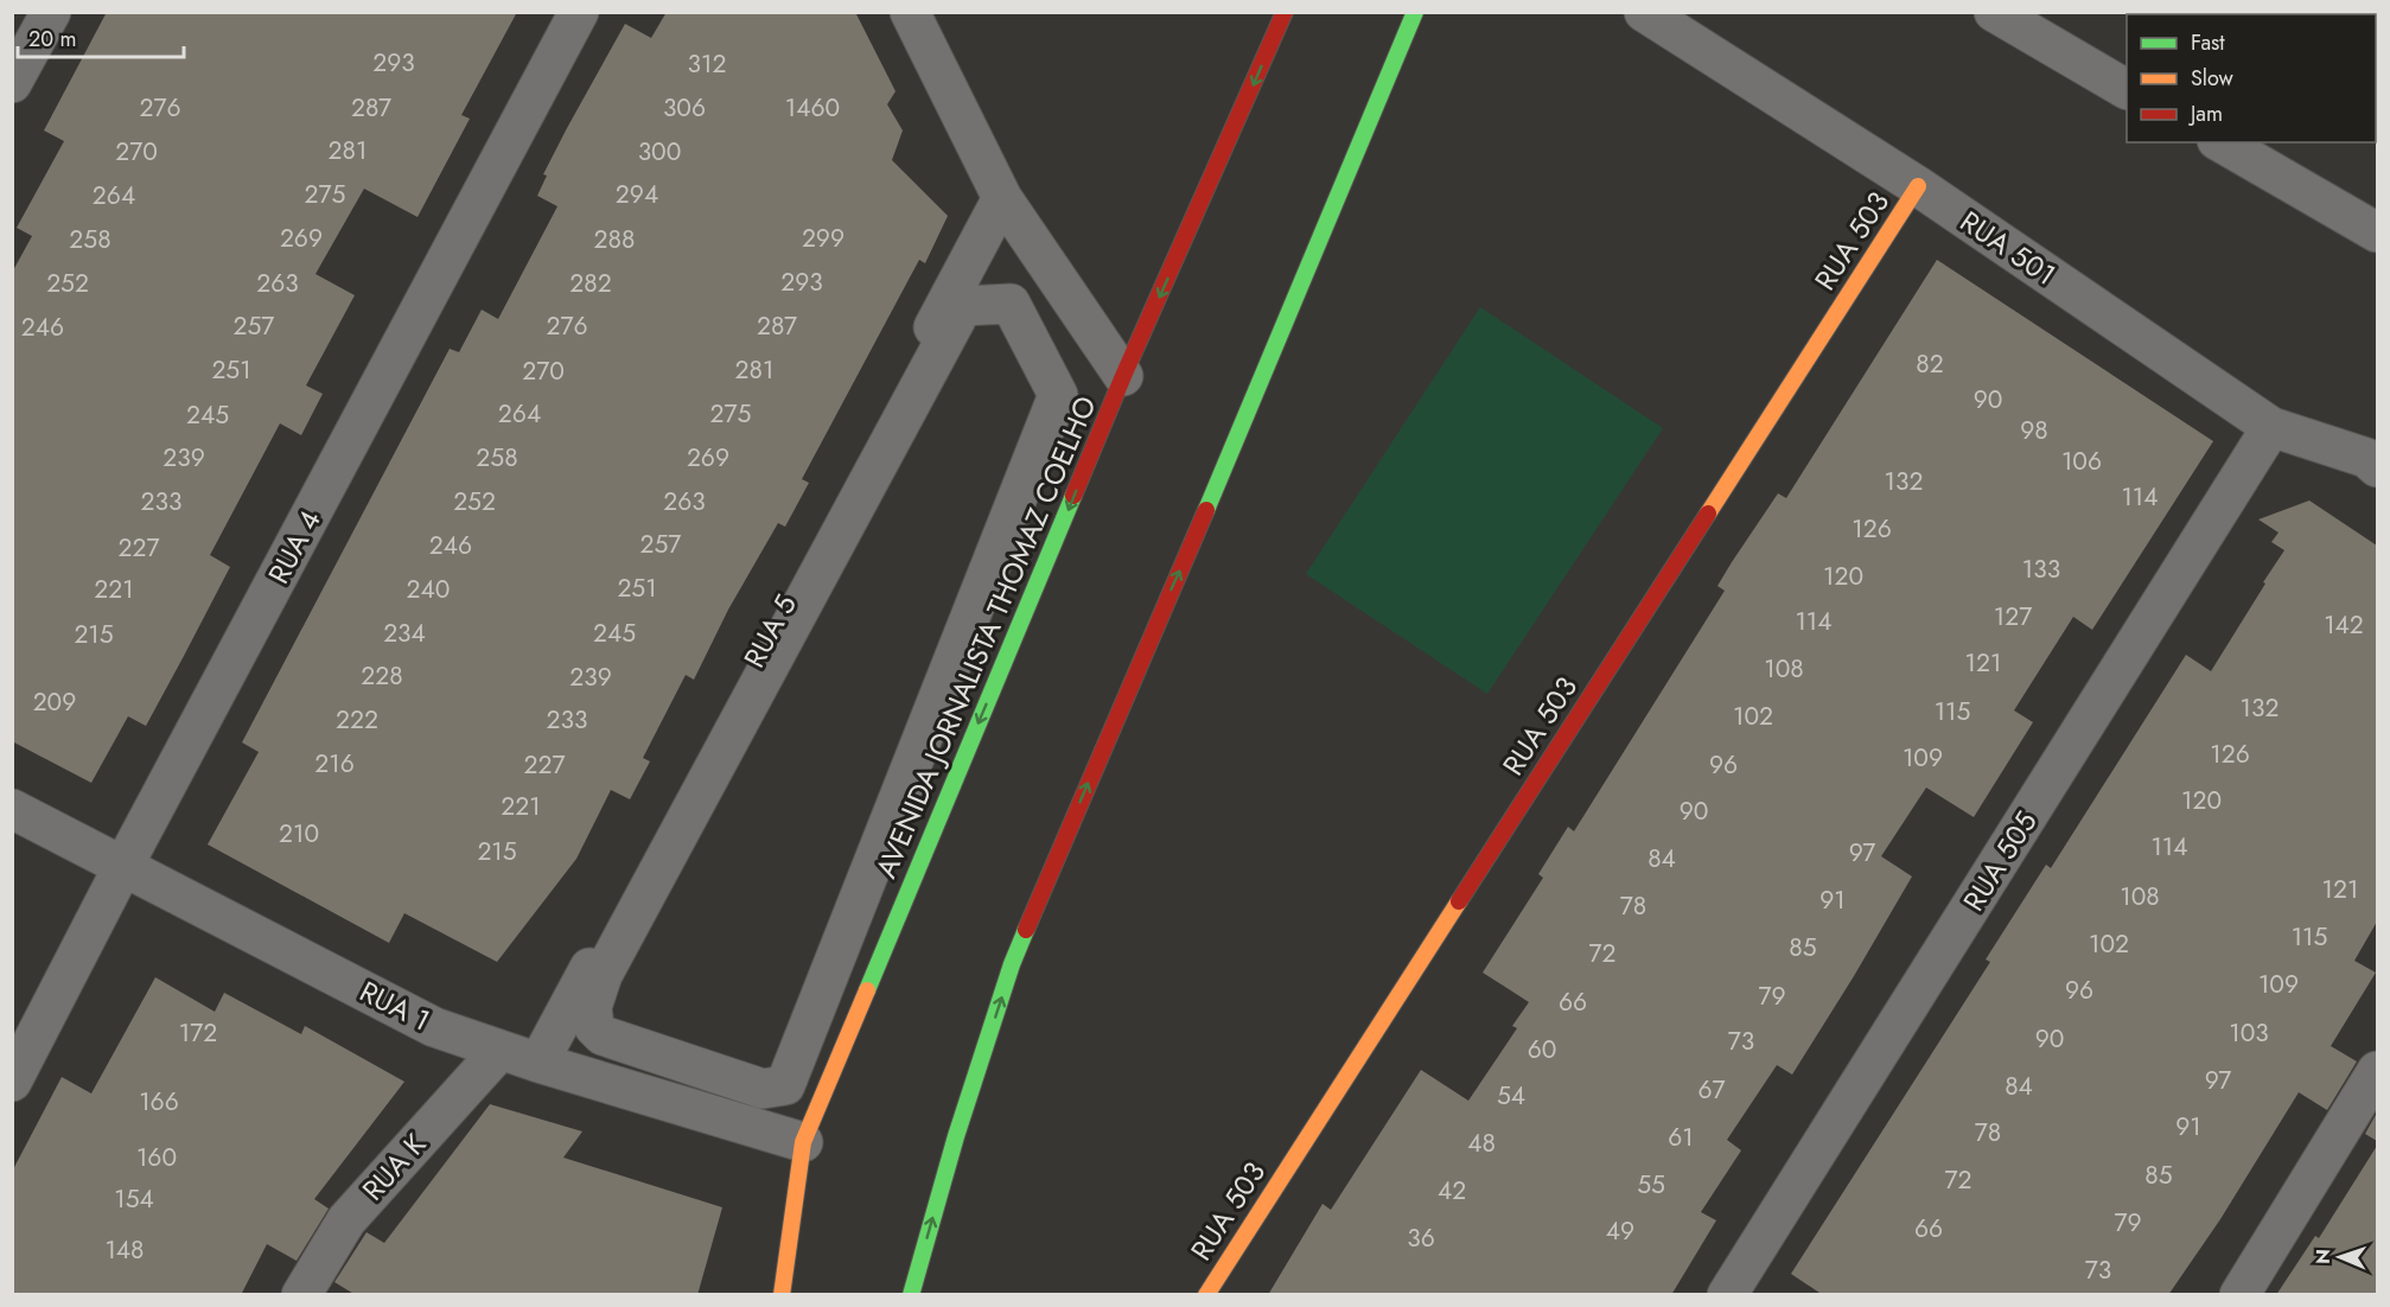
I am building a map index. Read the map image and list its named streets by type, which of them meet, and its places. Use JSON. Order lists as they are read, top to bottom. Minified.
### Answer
{"streets":{"main road":["RUA 503","AVENIDA JORNALISTA THOMAZ COELHO"],"street":["RUA 501","RUA 4","RUA 5","RUA 505","RUA 1","RUA K"]},"crossings":[["RUA 503","RUA 501"],["RUA 501","RUA 505"],["RUA 4","RUA 1"],["RUA 5","RUA 1"],["AVENIDA JORNALISTA THOMAZ COELHO","RUA 1"],["RUA 1","RUA K"]],"house_numbers":["293","312","276","287","306","1460","281","270","300","275","294","264","269","299","258","288","293","252","263","282","257","276","287","246","82","251","281","270","90","264","275","245","98","239","258","269","106","132","114","233","252","263","126","257","246","227","133","120","251","221","240","127","114","142","234","245","215","121","108","228","239","209","132","115","102","222","233","126","109","216","227","96","120","221","90","210","114","215","97","84","121","108","91","78","115","102","85","72","109","96","79","66","172","103","90","73","60","97","84","67","54","166","91","78","61","48","160","85","72","55","42","154","79","66","49","36","148","73"],"legend":["Fast","Slow","Jam"],"scale_bar":"20 m","north":"left"}
